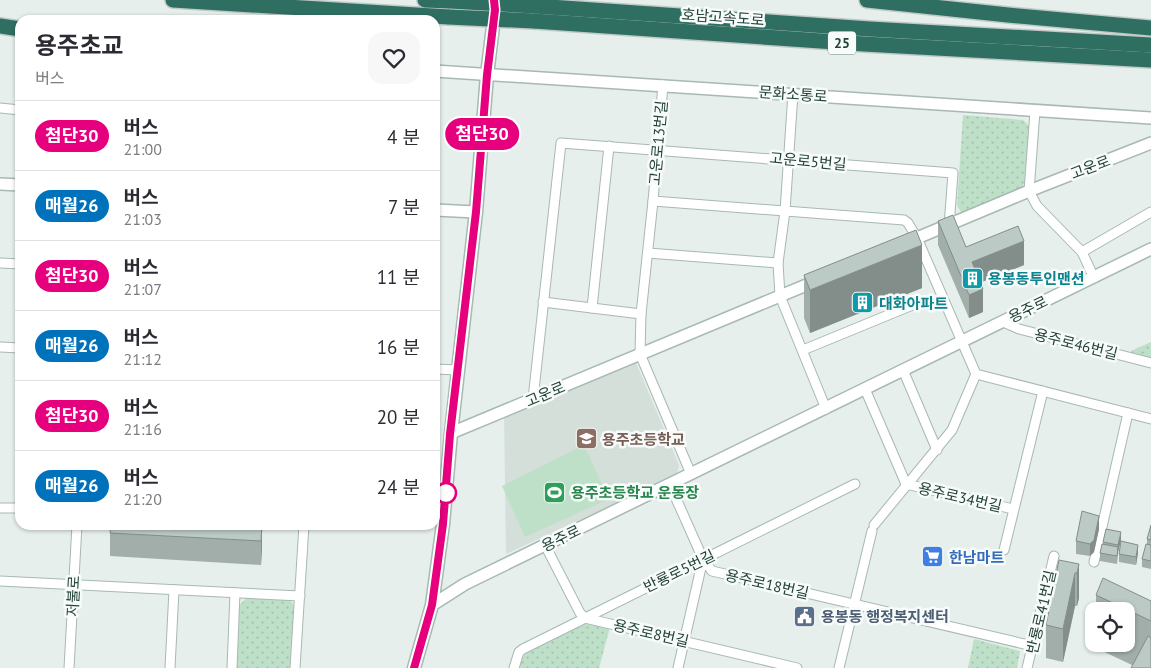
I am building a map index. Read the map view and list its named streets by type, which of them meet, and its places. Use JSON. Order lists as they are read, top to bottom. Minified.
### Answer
{"streets":{"highway":["호남고속도로","25"],"street":["문화소통로","고운로13번길","고운로5번길","고운로","용주로","용주로46번길","용주로34번길","반룡로5번길","용주로18번길","저불로","반룡로41번길","용주로8번길"]},"crossings":[["문화소통로","고운로13번길"],["고운로13번길","고운로5번길"],["고운로13번길","고운로"],["고운로5번길","고운로"],["용주로","용주로46번길"],["용주로","용주로34번길"],["용주로","용주로18번길"],["반룡로5번길","용주로18번길"],["반룡로5번길","용주로8번길"],["용주로18번길","반룡로41번길"]],"places":{"building":["용봉동투인맨션","대화아파트"],"school or university":["용주초등학교"],"sports":["용주초등학교 운동장"],"supermarket":["한남마트"],"public building":["용봉동 행정복지센터"]},"lines":["bus line 첨단30"],"page":{"on_map":"첨단30","heading":["용주초교","버스"],"list":[{"mark":"첨단30","name":"버스","note":"21:00","value":"4 분"},{"mark":"매월26","name":"버스","note":"21:03","value":"7 분"},{"mark":"첨단30","name":"버스","note":"21:07","value":"11 분"},{"mark":"매월26","name":"버스","note":"21:12","value":"16 분"},{"mark":"첨단30","name":"버스","note":"21:16","value":"20 분"},{"mark":"매월26","name":"버스","note":"21:20","value":"24 분"}]}}
